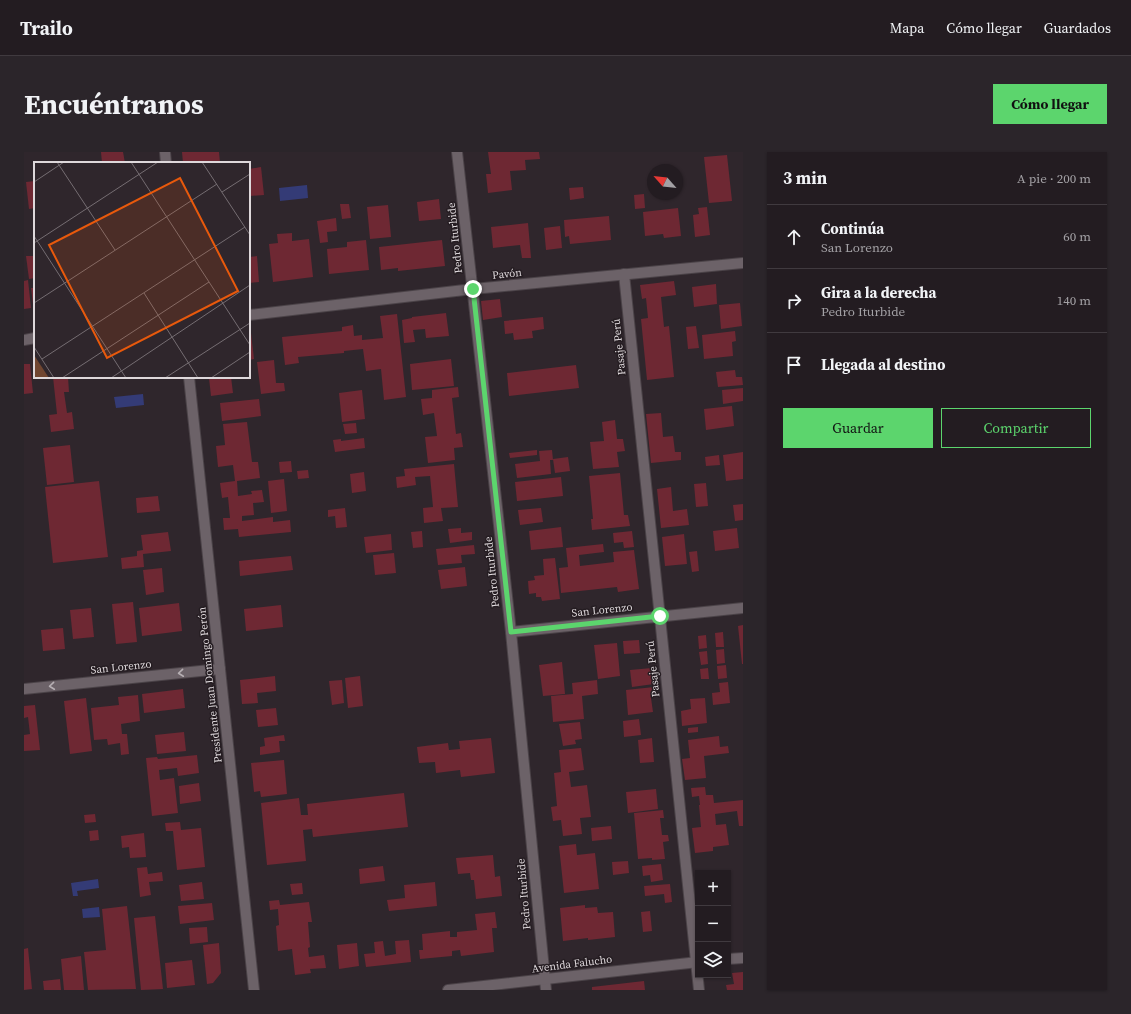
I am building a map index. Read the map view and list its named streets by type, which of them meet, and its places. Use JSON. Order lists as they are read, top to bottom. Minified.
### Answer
{"streets":{"street":["Pedro Iturbide","Pavón","Pasaje Perú","San Lorenzo","Presidente Juan Domingo Perón","Avenida Falucho"]},"crossings":[["Pedro Iturbide","Pavón"],["Pedro Iturbide","San Lorenzo"],["Pedro Iturbide","Avenida Falucho"],["Pavón","Pasaje Perú"],["Pasaje Perú","San Lorenzo"],["San Lorenzo","Presidente Juan Domingo Perón"]],"one_way":["San Lorenzo"],"north":"top left","page":{"header":"Trailo","nav":["Mapa","Cómo llegar","Guardados"],"buttons":["Cómo llegar",["Guardar","Compartir"]],"title":"Encuéntranos","heading":["3 min","A pie · 200 m"],"list":[["Continúa","San Lorenzo","60 m"],["Gira a la derecha","Pedro Iturbide","140 m"],"Llegada al destino"],"map_buttons":["+","−"]}}
